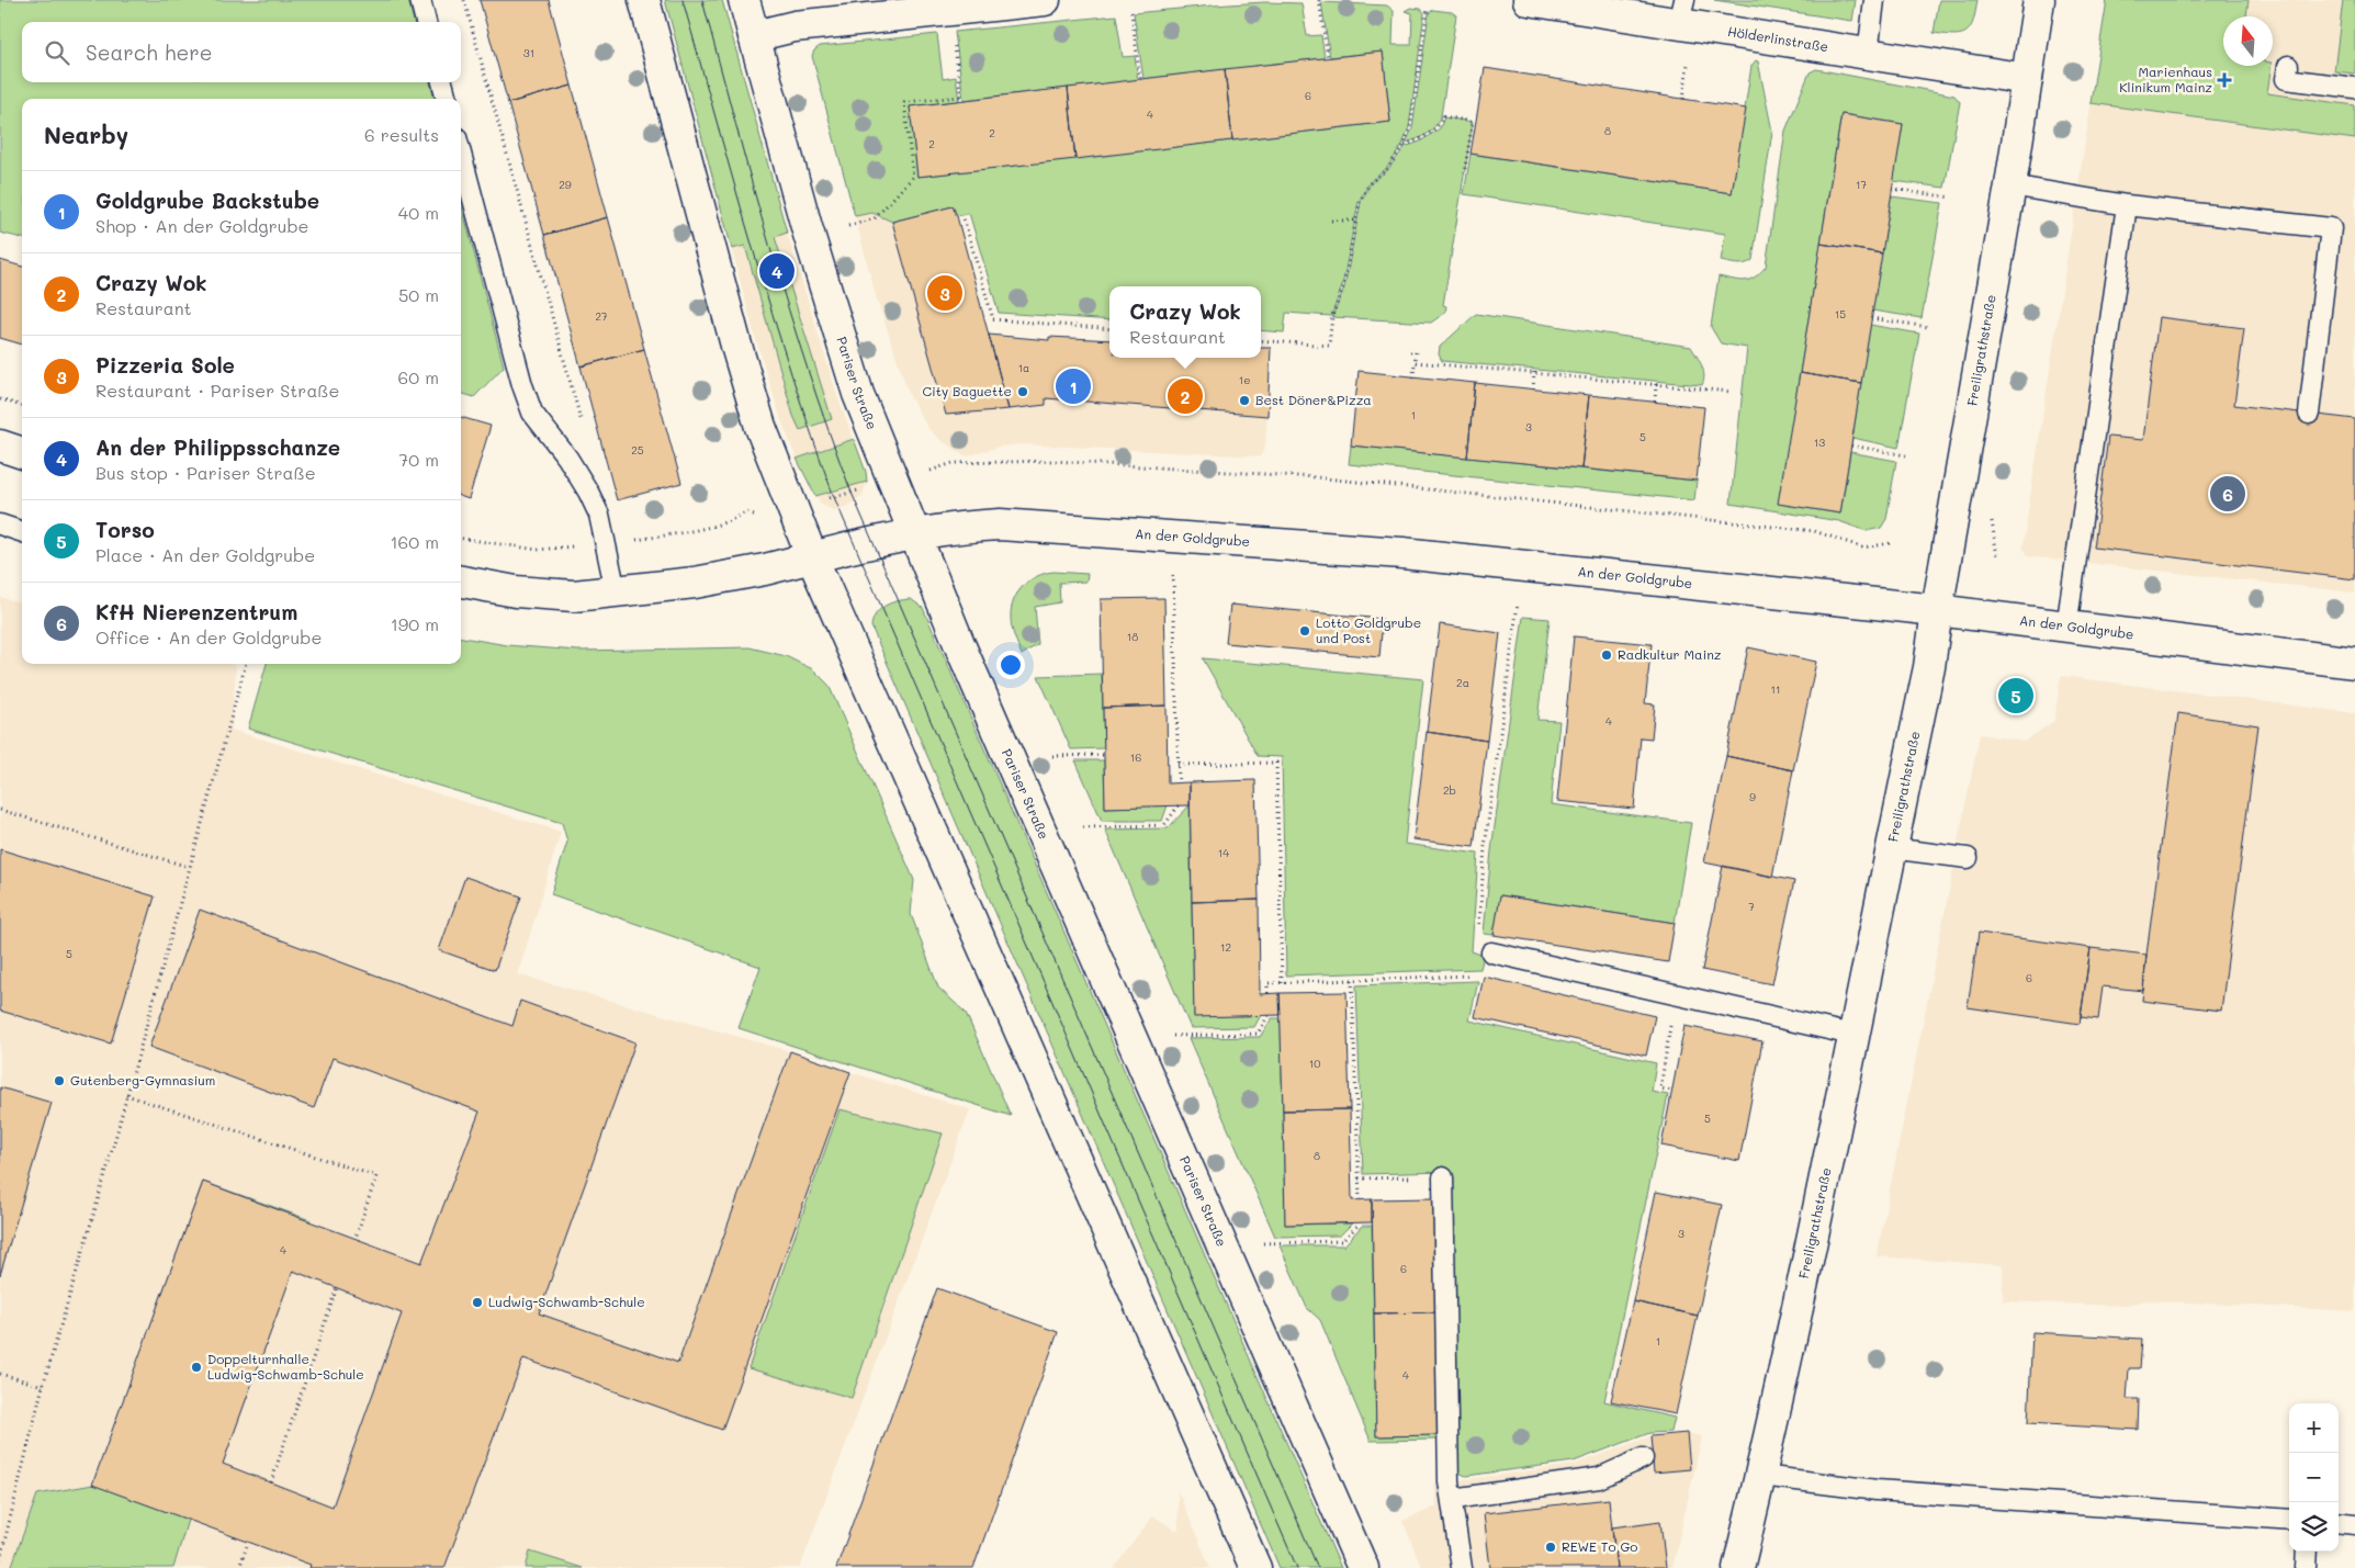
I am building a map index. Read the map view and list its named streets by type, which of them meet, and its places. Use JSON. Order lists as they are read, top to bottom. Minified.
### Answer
{"streets":{"street":["Hölderlinstraße","Freiligrathstraße","Pariser Straße","An der Goldgrube"]},"crossings":[["Hölderlinstraße","Freiligrathstraße"],["Freiligrathstraße","An der Goldgrube"],["Pariser Straße","An der Goldgrube"]],"places":{"health":["Marienhaus Klinikum Mainz"],"other":["City Baguette","Best Döner&Pizza","Lotto Goldgrube und Post","Radkultur Mainz","Gutenberg-Gymnasium","Ludwig-Schwamb-Schule","Doppelturnhalle Ludwig-Schwamb-Schule","REWE To Go"]},"house_numbers":["31","6","4","8","2","2","29","17","15","27","1a","1e","1","3","5","13","25","18","2a","11","4","16","2b","9","14","7","12","5","6","10","5","8","3","4","6","1","4"],"north":"top","page":{"search":"Search here","heading":["Nearby","6 results"],"list":[{"mark":"1","name":"Goldgrube Backstube","note":"Shop · An der Goldgrube","value":"40 m"},{"mark":"2","name":"Crazy Wok","note":"Restaurant","value":"50 m"},{"mark":"3","name":"Pizzeria Sole","note":"Restaurant · Pariser Straße","value":"60 m"},{"mark":"4","name":"An der Philippsschanze","note":"Bus stop · Pariser Straße","value":"70 m"},{"mark":"5","name":"Torso","note":"Place · An der Goldgrube","value":"160 m"},{"mark":"6","name":"KfH Nierenzentrum","note":"Office · An der Goldgrube","value":"190 m"}],"pins":["4","3","1","2","6","5"],"popup":["Crazy Wok","Restaurant"],"map_buttons":["+","−"]}}
